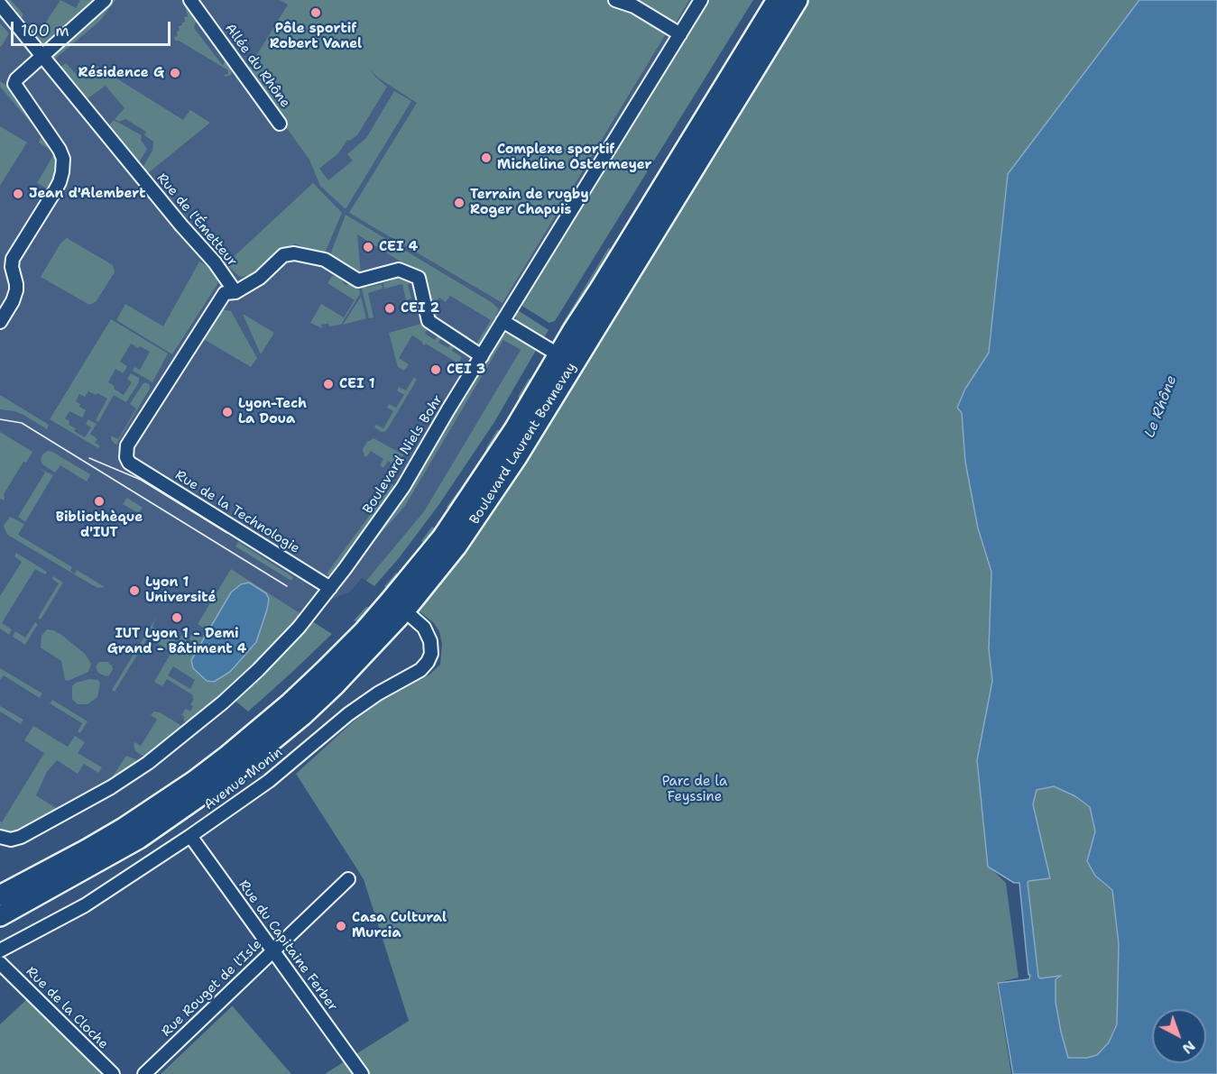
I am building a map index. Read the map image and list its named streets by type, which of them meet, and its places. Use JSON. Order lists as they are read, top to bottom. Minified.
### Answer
{"streets":{"main road":["Boulevard Laurent Bonnevay"],"street":["Allée du Rhône","Rue de l'Émetteur","Boulevard Niels Bohr","Rue de la Technologie","Avenue Monin","Rue du Capitaine Ferber","Rue Rouget de l'Isle","Rue de la Cloche"]},"crossings":[["Rue de l'Émetteur","Rue de la Technologie"],["Boulevard Laurent Bonnevay","Avenue Monin"],["Boulevard Niels Bohr","Rue de la Technologie"],["Avenue Monin","Rue du Capitaine Ferber"],["Rue du Capitaine Ferber","Rue Rouget de l'Isle"]],"water":["Le Rhône"],"parks":["Parc de la Feyssine"],"places":["Pôle sportif Robert Vanel","Résidence G","Complexe sportif Micheline Ostermeyer","Jean d'Alembert","Terrain de rugby Roger Chapuis","CEI 4","CEI 2","CEI 3","CEI 1","Lyon-Tech La Doua","Bibliothèque d'IUT","Lyon 1 Université","IUT Lyon 1 - Demi Grand - Bâtiment 4","Casa Cultural Murcia"],"scale_bar":"100 m","north":"bottom right"}
